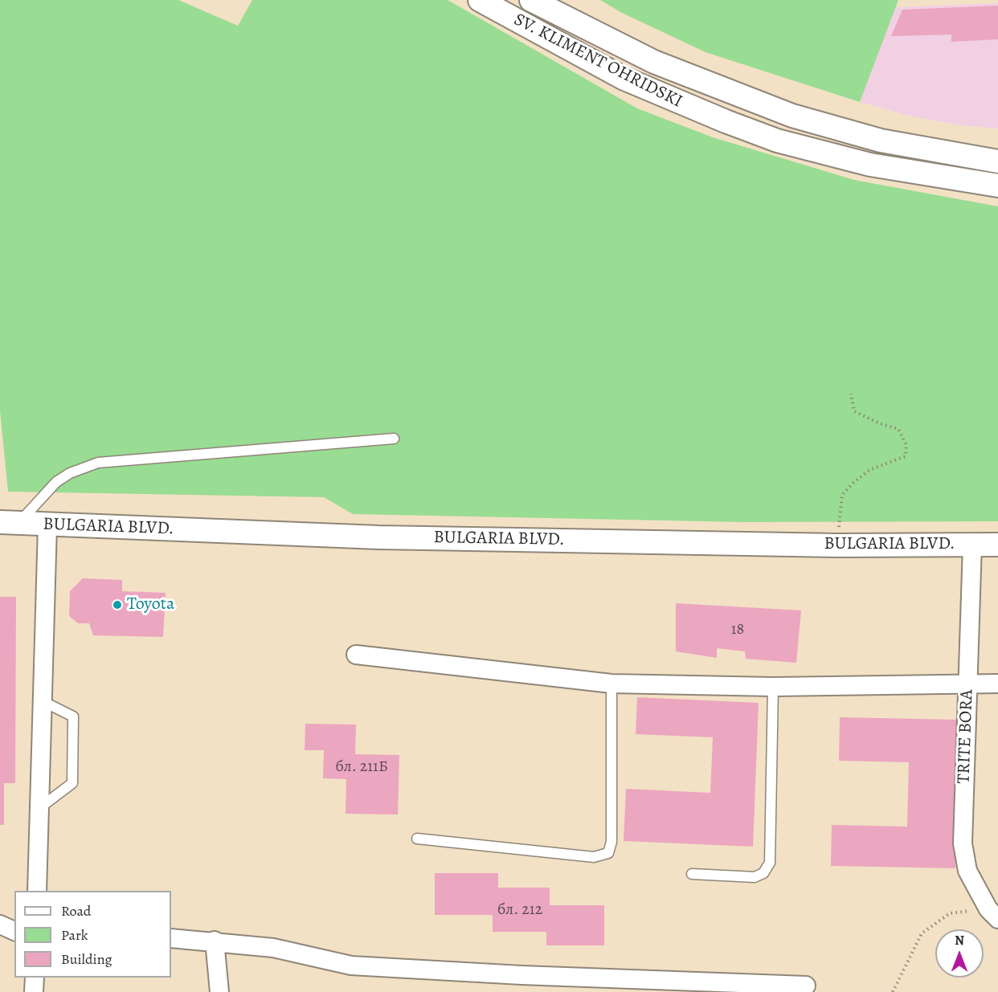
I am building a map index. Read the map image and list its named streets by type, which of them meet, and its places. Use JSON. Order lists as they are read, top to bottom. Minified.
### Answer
{"streets":{"street":["SV. KLIMENT OHRIDSKI","BULGARIA BLVD.","TRITE BORA"]},"crossings":[["BULGARIA BLVD.","TRITE BORA"]],"places":["Toyota"],"house_numbers":["18","бл. 211Б","бл. 212"],"legend":["Road","Park","Building"],"north":"top"}
